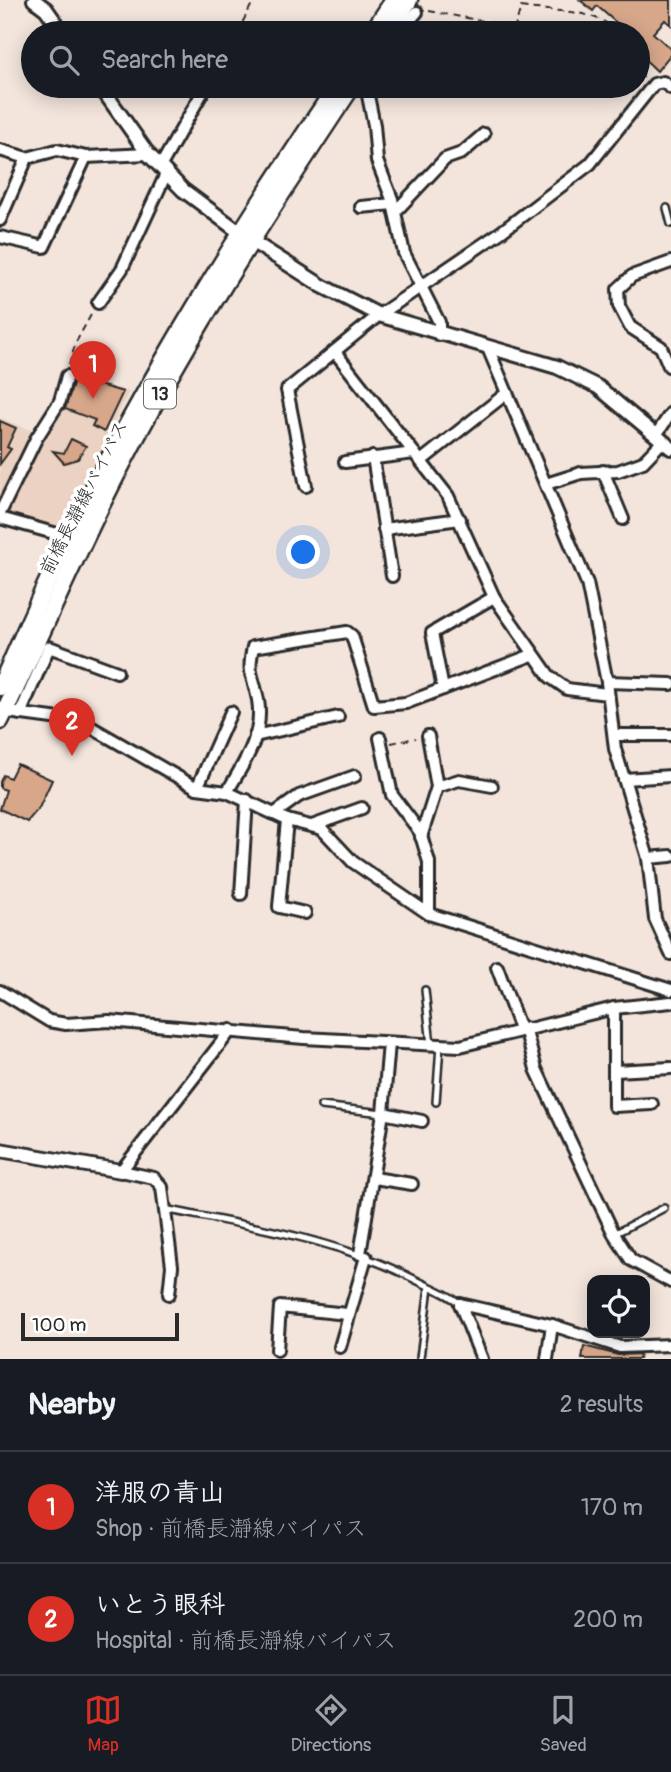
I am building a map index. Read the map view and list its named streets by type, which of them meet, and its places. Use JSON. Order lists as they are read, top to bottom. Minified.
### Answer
{"streets":{"main road":["13","前橋長瀞線バイパス"]},"scale_bar":"100 m","page":{"search":"Search here","pins":["1","2"],"scale":"100 m","heading":["Nearby","2 results"],"list":[{"mark":"1","name":"洋服の青山","note":"Shop · 前橋長瀞線バイパス","value":"170 m"},{"mark":"2","name":"いとう眼科","note":"Hospital · 前橋長瀞線バイパス","value":"200 m"}],"nav":["Map","Directions","Saved"]}}
